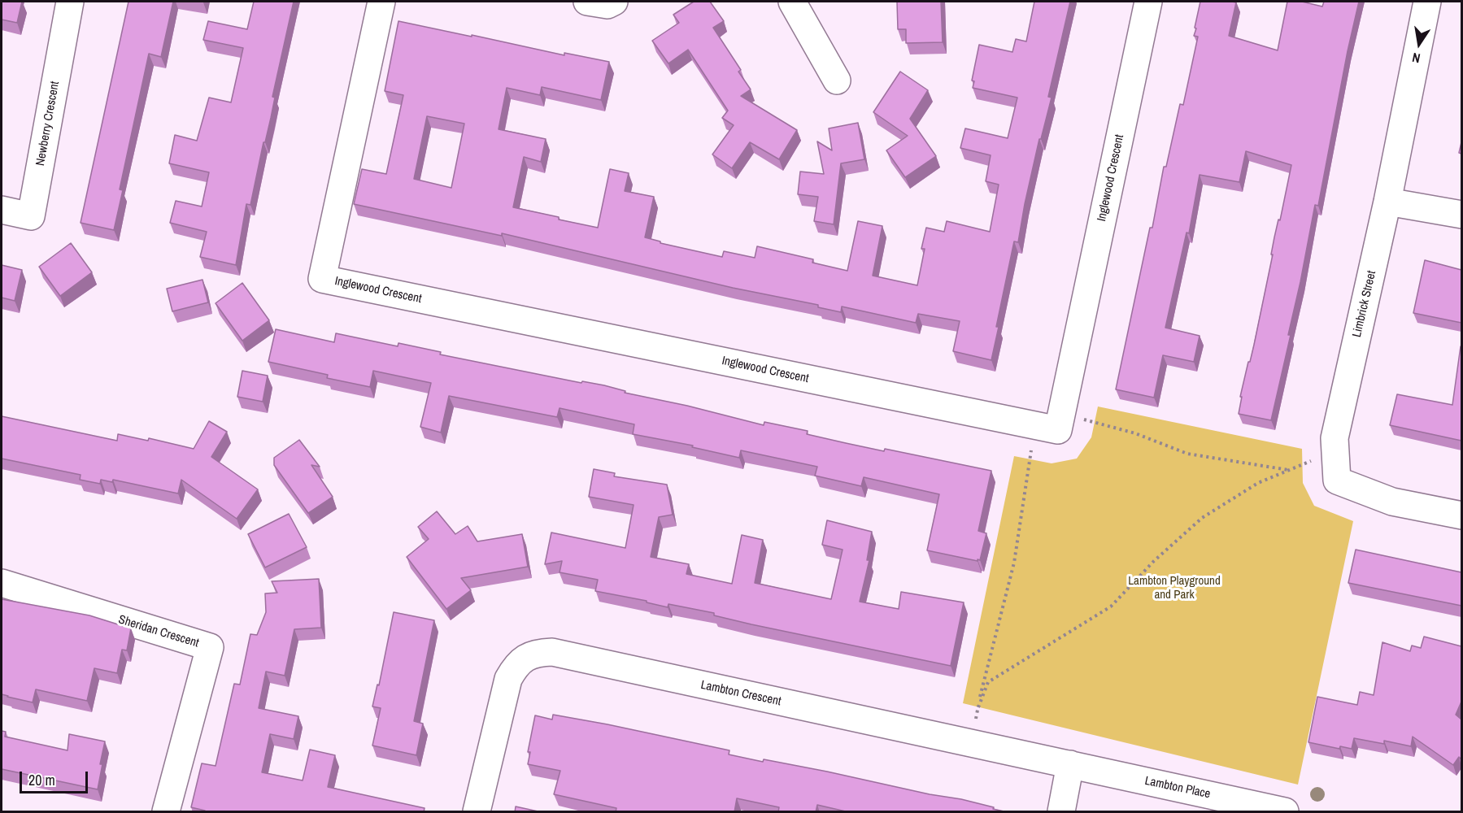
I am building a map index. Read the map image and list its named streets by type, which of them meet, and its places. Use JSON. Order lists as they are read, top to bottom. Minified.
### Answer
{"streets":{"street":["Newberry Crescent","Inglewood Crescent","Limbrick Street","Sheridan Crescent","Lambton Crescent","Lambton Place"]},"crossings":[["Lambton Crescent","Lambton Place"]],"parks":["Lambton Playground and Park"],"scale_bar":"20 m","north":"bottom"}
